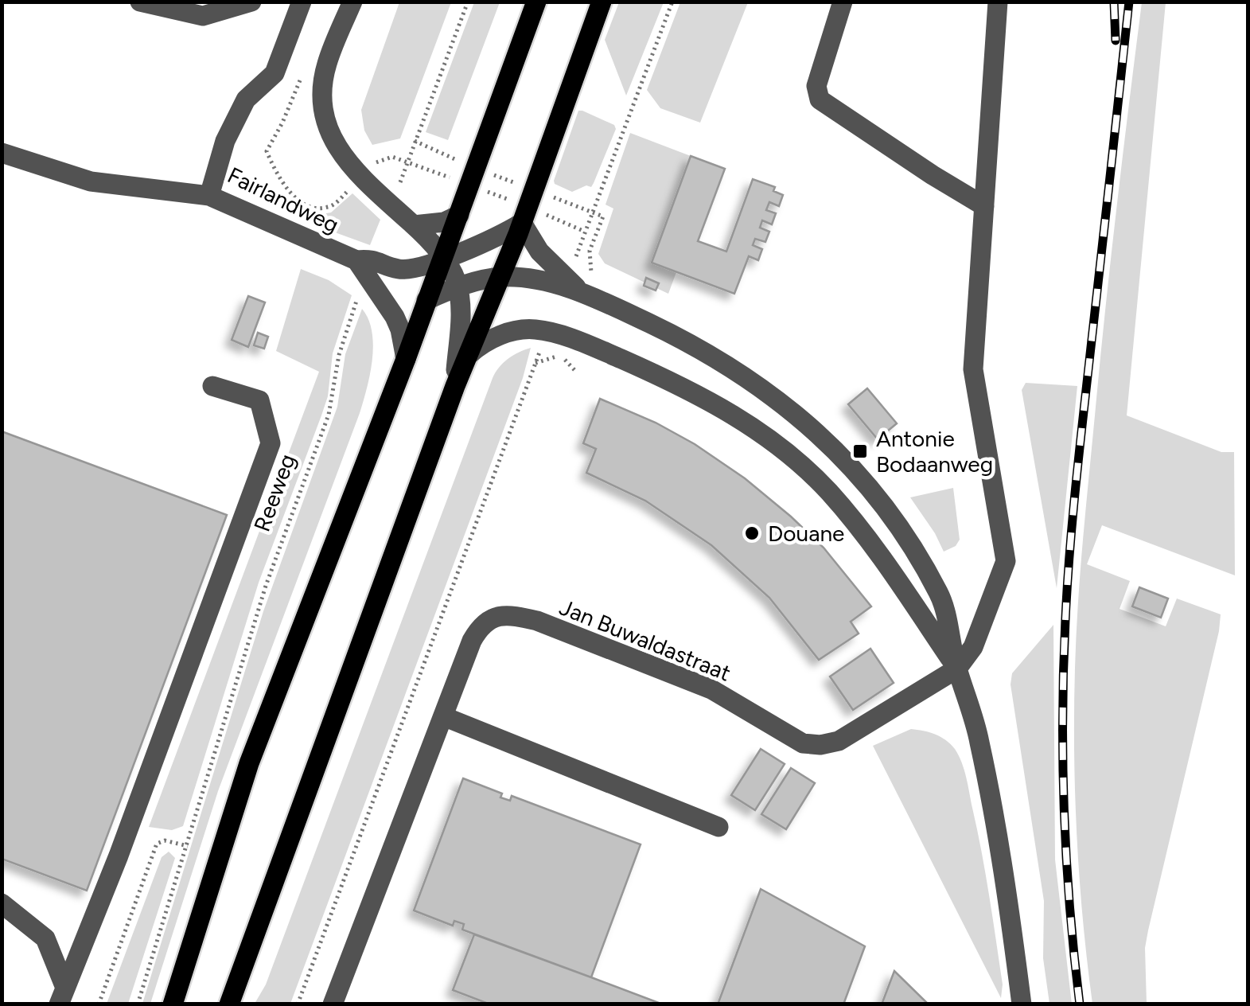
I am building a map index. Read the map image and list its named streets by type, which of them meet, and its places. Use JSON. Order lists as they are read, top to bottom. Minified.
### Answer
{"streets":{"street":["Fairlandweg","Jan Buwaldastraat"],"path":["Reeweg"]},"crossings":[["Fairlandweg","Reeweg"]],"places":{"transit":["Antonie Bodaanweg"],"other":["Douane"]}}
